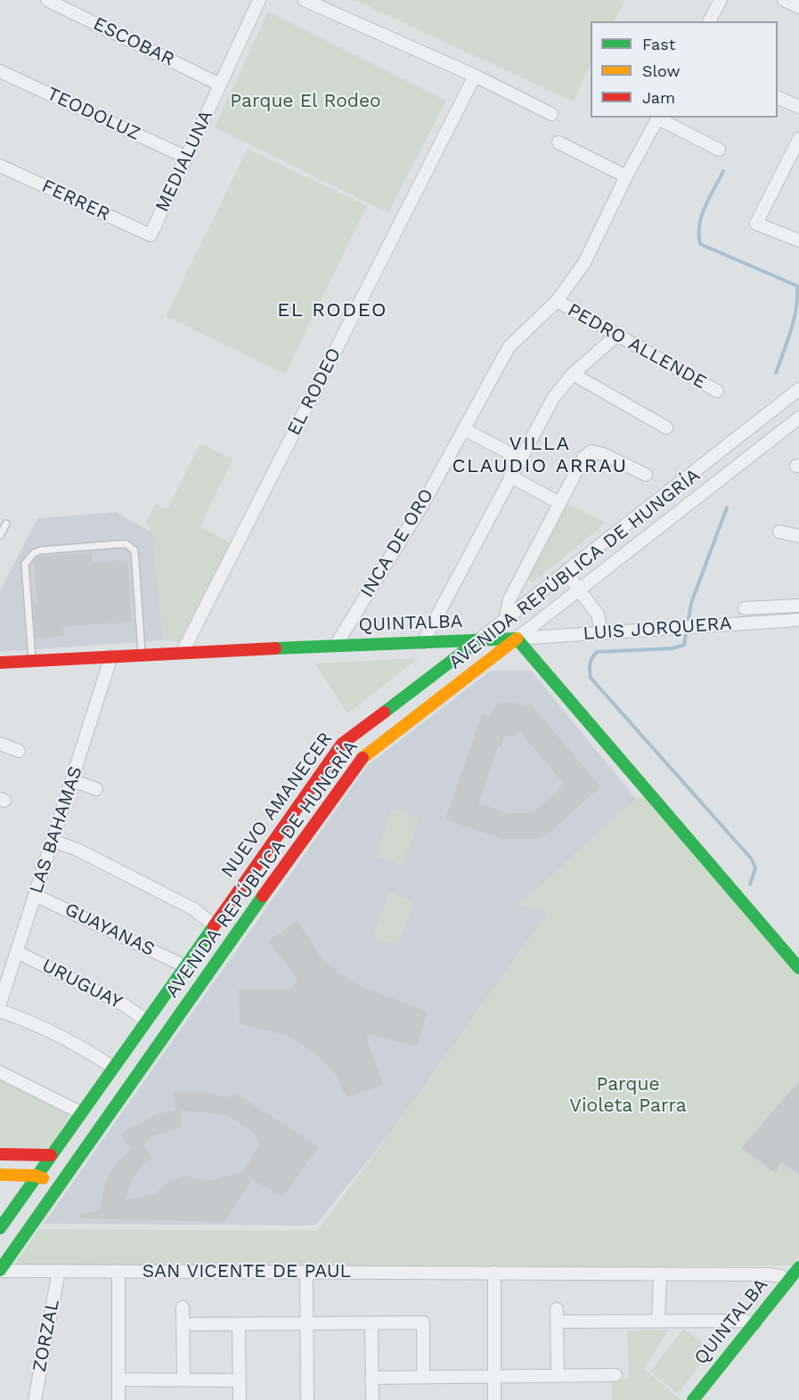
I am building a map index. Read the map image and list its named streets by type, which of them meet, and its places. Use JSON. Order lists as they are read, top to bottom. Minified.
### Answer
{"streets":{"street":["ESCOBAR","TEODOLUZ","MEDIALUNA","FERRER","PEDRO ALLENDE","EL RODEO","INCA DE ORO","AVENIDA REPÚBLICA DE HUNGRÍA","QUINTALBA","LUIS JORQUERA","NUEVO AMANECER","LAS BAHAMAS","GUAYANAS","URUGUAY","SAN VICENTE DE PAUL","ZORZAL"]},"crossings":[["ESCOBAR","MEDIALUNA"],["TEODOLUZ","MEDIALUNA"],["MEDIALUNA","FERRER"],["PEDRO ALLENDE","INCA DE ORO"],["EL RODEO","QUINTALBA"],["INCA DE ORO","QUINTALBA"],["AVENIDA REPÚBLICA DE HUNGRÍA","QUINTALBA"],["AVENIDA REPÚBLICA DE HUNGRÍA","LUIS JORQUERA"],["AVENIDA REPÚBLICA DE HUNGRÍA","SAN VICENTE DE PAUL"],["QUINTALBA","LUIS JORQUERA"],["QUINTALBA","NUEVO AMANECER"],["QUINTALBA","LAS BAHAMAS"],["QUINTALBA","SAN VICENTE DE PAUL"],["NUEVO AMANECER","GUAYANAS"],["NUEVO AMANECER","URUGUAY"],["LAS BAHAMAS","GUAYANAS"],["LAS BAHAMAS","URUGUAY"],["SAN VICENTE DE PAUL","ZORZAL"]],"districts":["EL RODEO","VILLA CLAUDIO ARRAU"],"parks":["Parque El Rodeo","Parque Violeta Parra"],"legend":["Fast","Slow","Jam"]}
